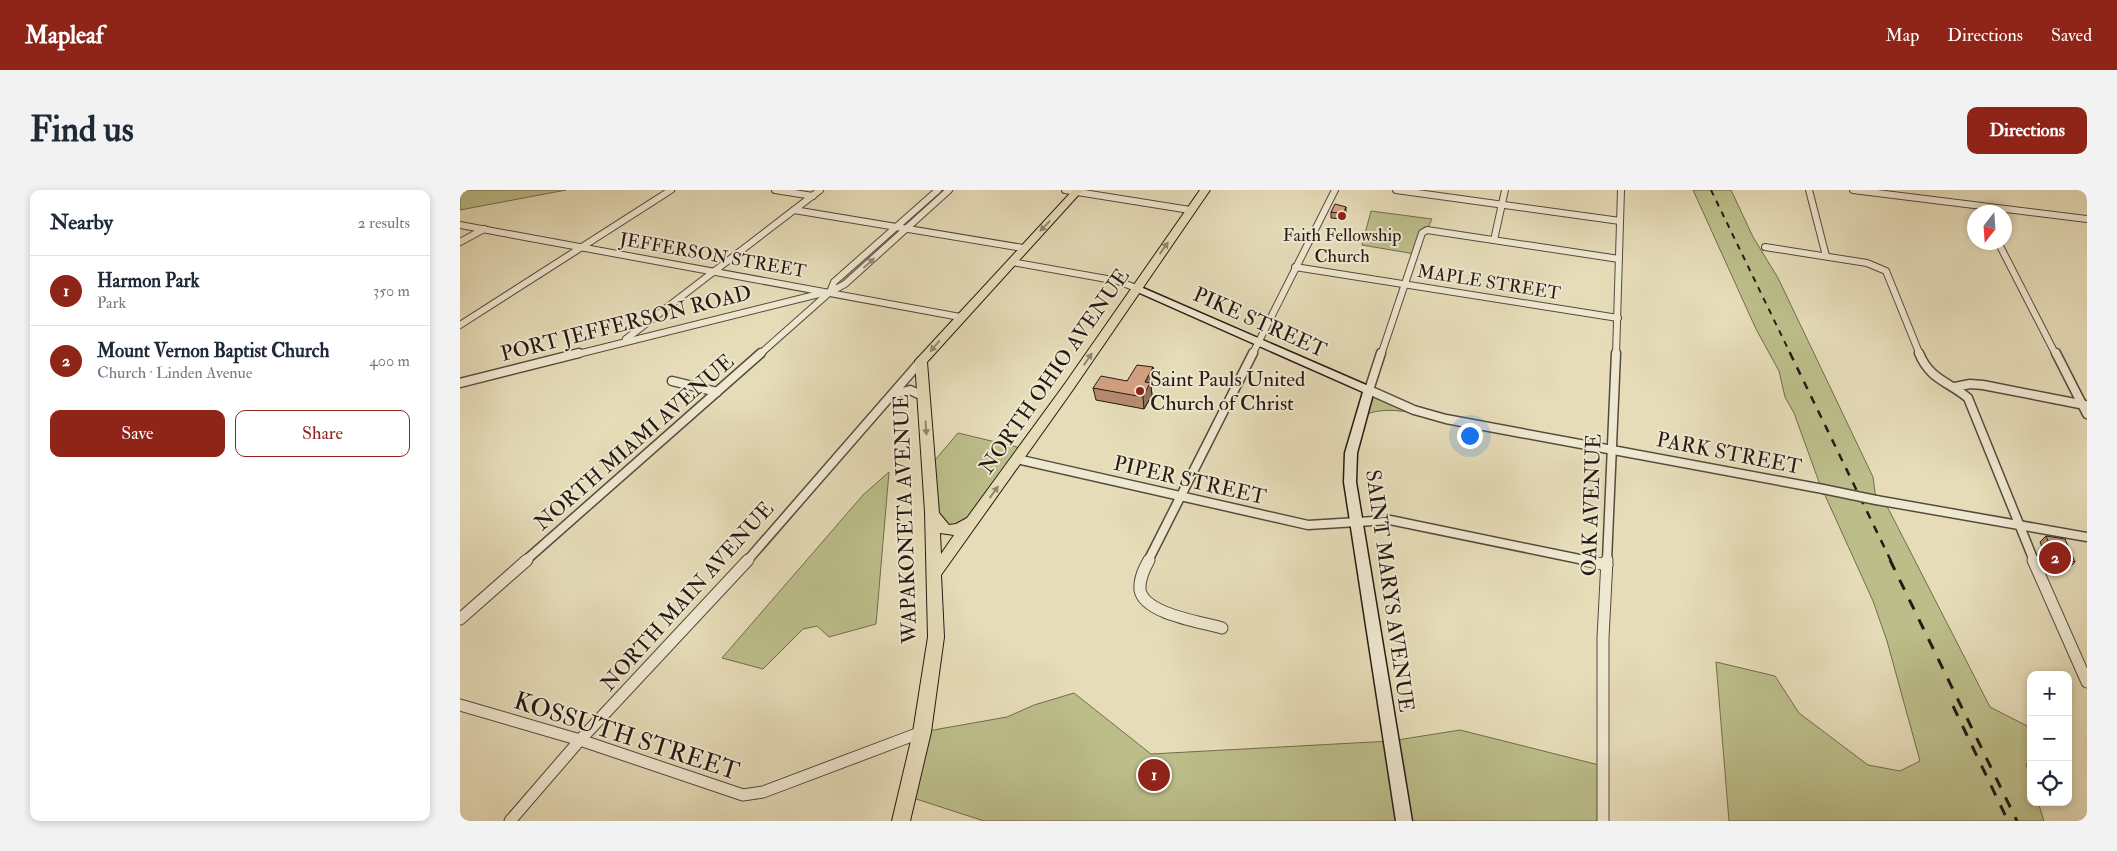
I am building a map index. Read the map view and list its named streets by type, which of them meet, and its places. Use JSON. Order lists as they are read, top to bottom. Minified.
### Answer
{"streets":{"main road":["PIKE STREET","NORTH OHIO AVENUE","WAPAKONETA AVENUE","SAINT MARYS AVENUE","NORTH MAIN AVENUE"],"street":["JEFFERSON STREET","MAPLE STREET","PORT JEFFERSON ROAD","NORTH MIAMI AVENUE","PARK STREET","PIPER STREET","OAK AVENUE","KOSSUTH STREET"]},"crossings":[["JEFFERSON STREET","PORT JEFFERSON ROAD"],["JEFFERSON STREET","NORTH MIAMI AVENUE"],["JEFFERSON STREET","NORTH MAIN AVENUE"],["MAPLE STREET","OAK AVENUE"],["MAPLE STREET","SAINT MARYS AVENUE"],["PIKE STREET","NORTH OHIO AVENUE"],["PIKE STREET","PARK STREET"],["PIKE STREET","SAINT MARYS AVENUE"],["PORT JEFFERSON ROAD","NORTH MIAMI AVENUE"],["NORTH OHIO AVENUE","PIPER STREET"],["NORTH OHIO AVENUE","WAPAKONETA AVENUE"],["PARK STREET","OAK AVENUE"],["PARK STREET","SAINT MARYS AVENUE"],["PIPER STREET","OAK AVENUE"],["PIPER STREET","SAINT MARYS AVENUE"],["WAPAKONETA AVENUE","NORTH MAIN AVENUE"],["WAPAKONETA AVENUE","KOSSUTH STREET"],["NORTH MAIN AVENUE","KOSSUTH STREET"]],"one_way":["NORTH OHIO AVENUE"],"places":["Faith Fellowship Church","Saint Pauls United Church of Christ"],"north":"bottom","page":{"header":"Mapleaf","nav":["Map","Directions","Saved"],"buttons":["Directions",["Save","Share"]],"title":"Find us","heading":["Nearby","2 results"],"list":[{"mark":"1","name":"Harmon Park","note":"Park","value":"350 m"},{"mark":"2","name":"Mount Vernon Baptist Church","note":"Church · Linden Avenue","value":"400 m"}],"pins":["2","1"],"map_buttons":["+","−"]}}
